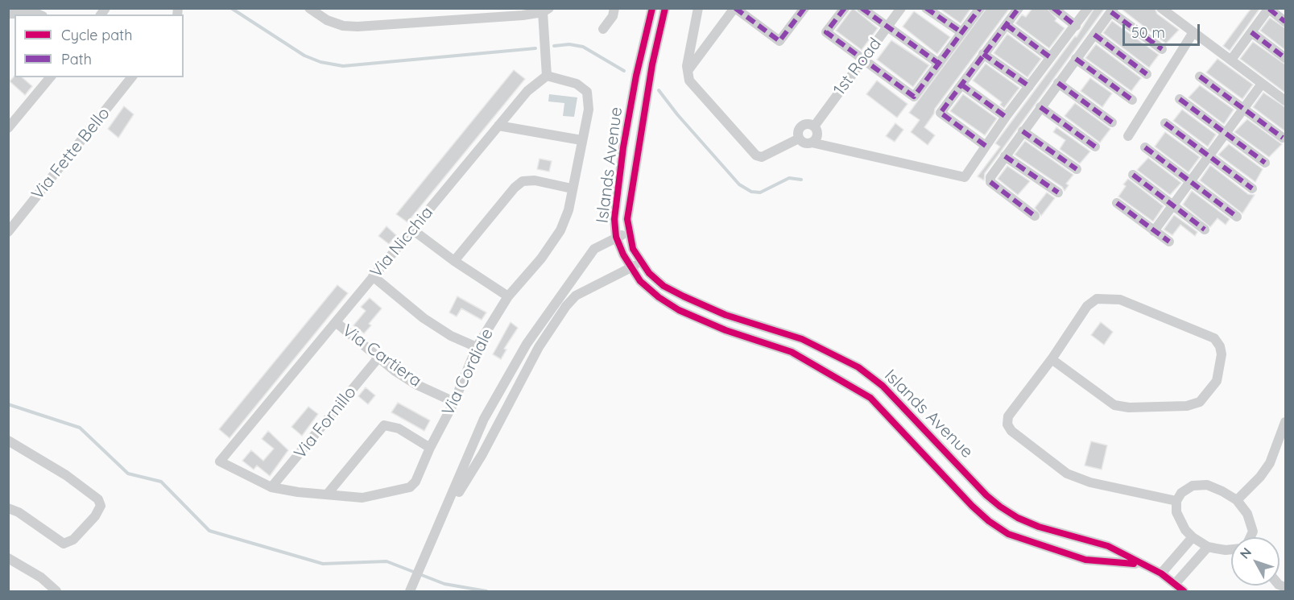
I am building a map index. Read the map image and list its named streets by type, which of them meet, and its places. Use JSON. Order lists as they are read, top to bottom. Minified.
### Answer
{"streets":{"street":["1st Road","Via Fette Bello","Islands Avenue","Via Nicchia","Via Cartiera","Via Cordiale","Via Fornillo"]},"crossings":[["Via Nicchia","Via Cartiera"],["Via Nicchia","Via Cordiale"],["Via Cartiera","Via Cordiale"],["Via Cartiera","Via Fornillo"],["Via Cordiale","Via Fornillo"]],"legend":["Cycle path","Path"],"scale_bar":"50 m","north":"top left"}
